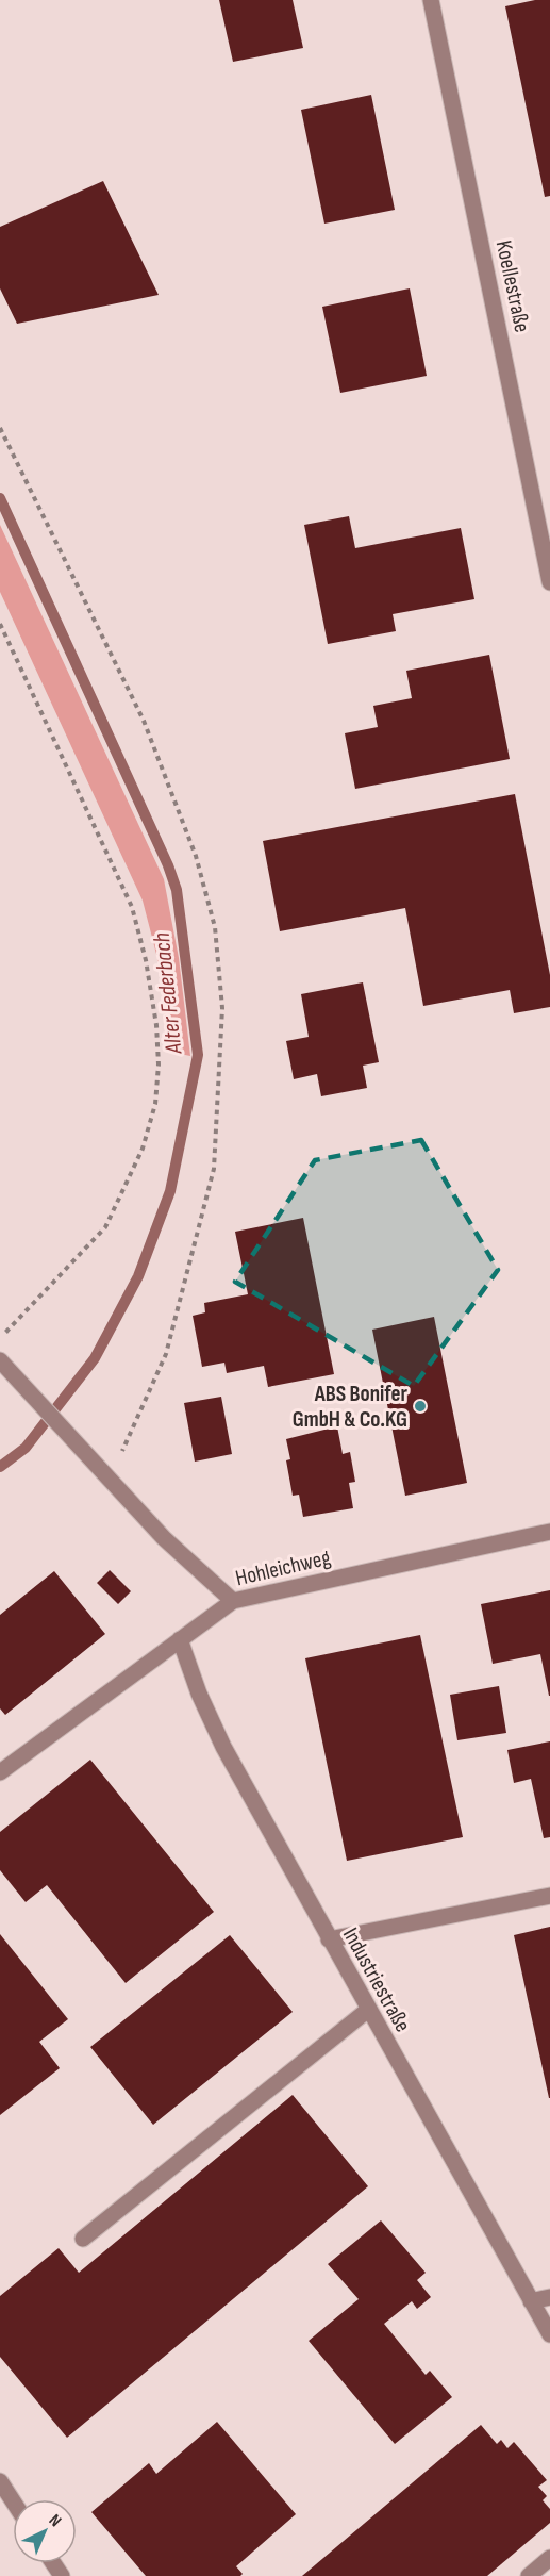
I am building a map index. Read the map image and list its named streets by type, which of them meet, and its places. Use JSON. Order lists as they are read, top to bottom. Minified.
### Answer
{"streets":{"street":["Koellestraße","Hohleichweg","Industriestraße"]},"crossings":[["Hohleichweg","Industriestraße"]],"water":["Alter Federbach"],"places":["ABS Bonifer GmbH & Co.KG"],"north":"top right"}
